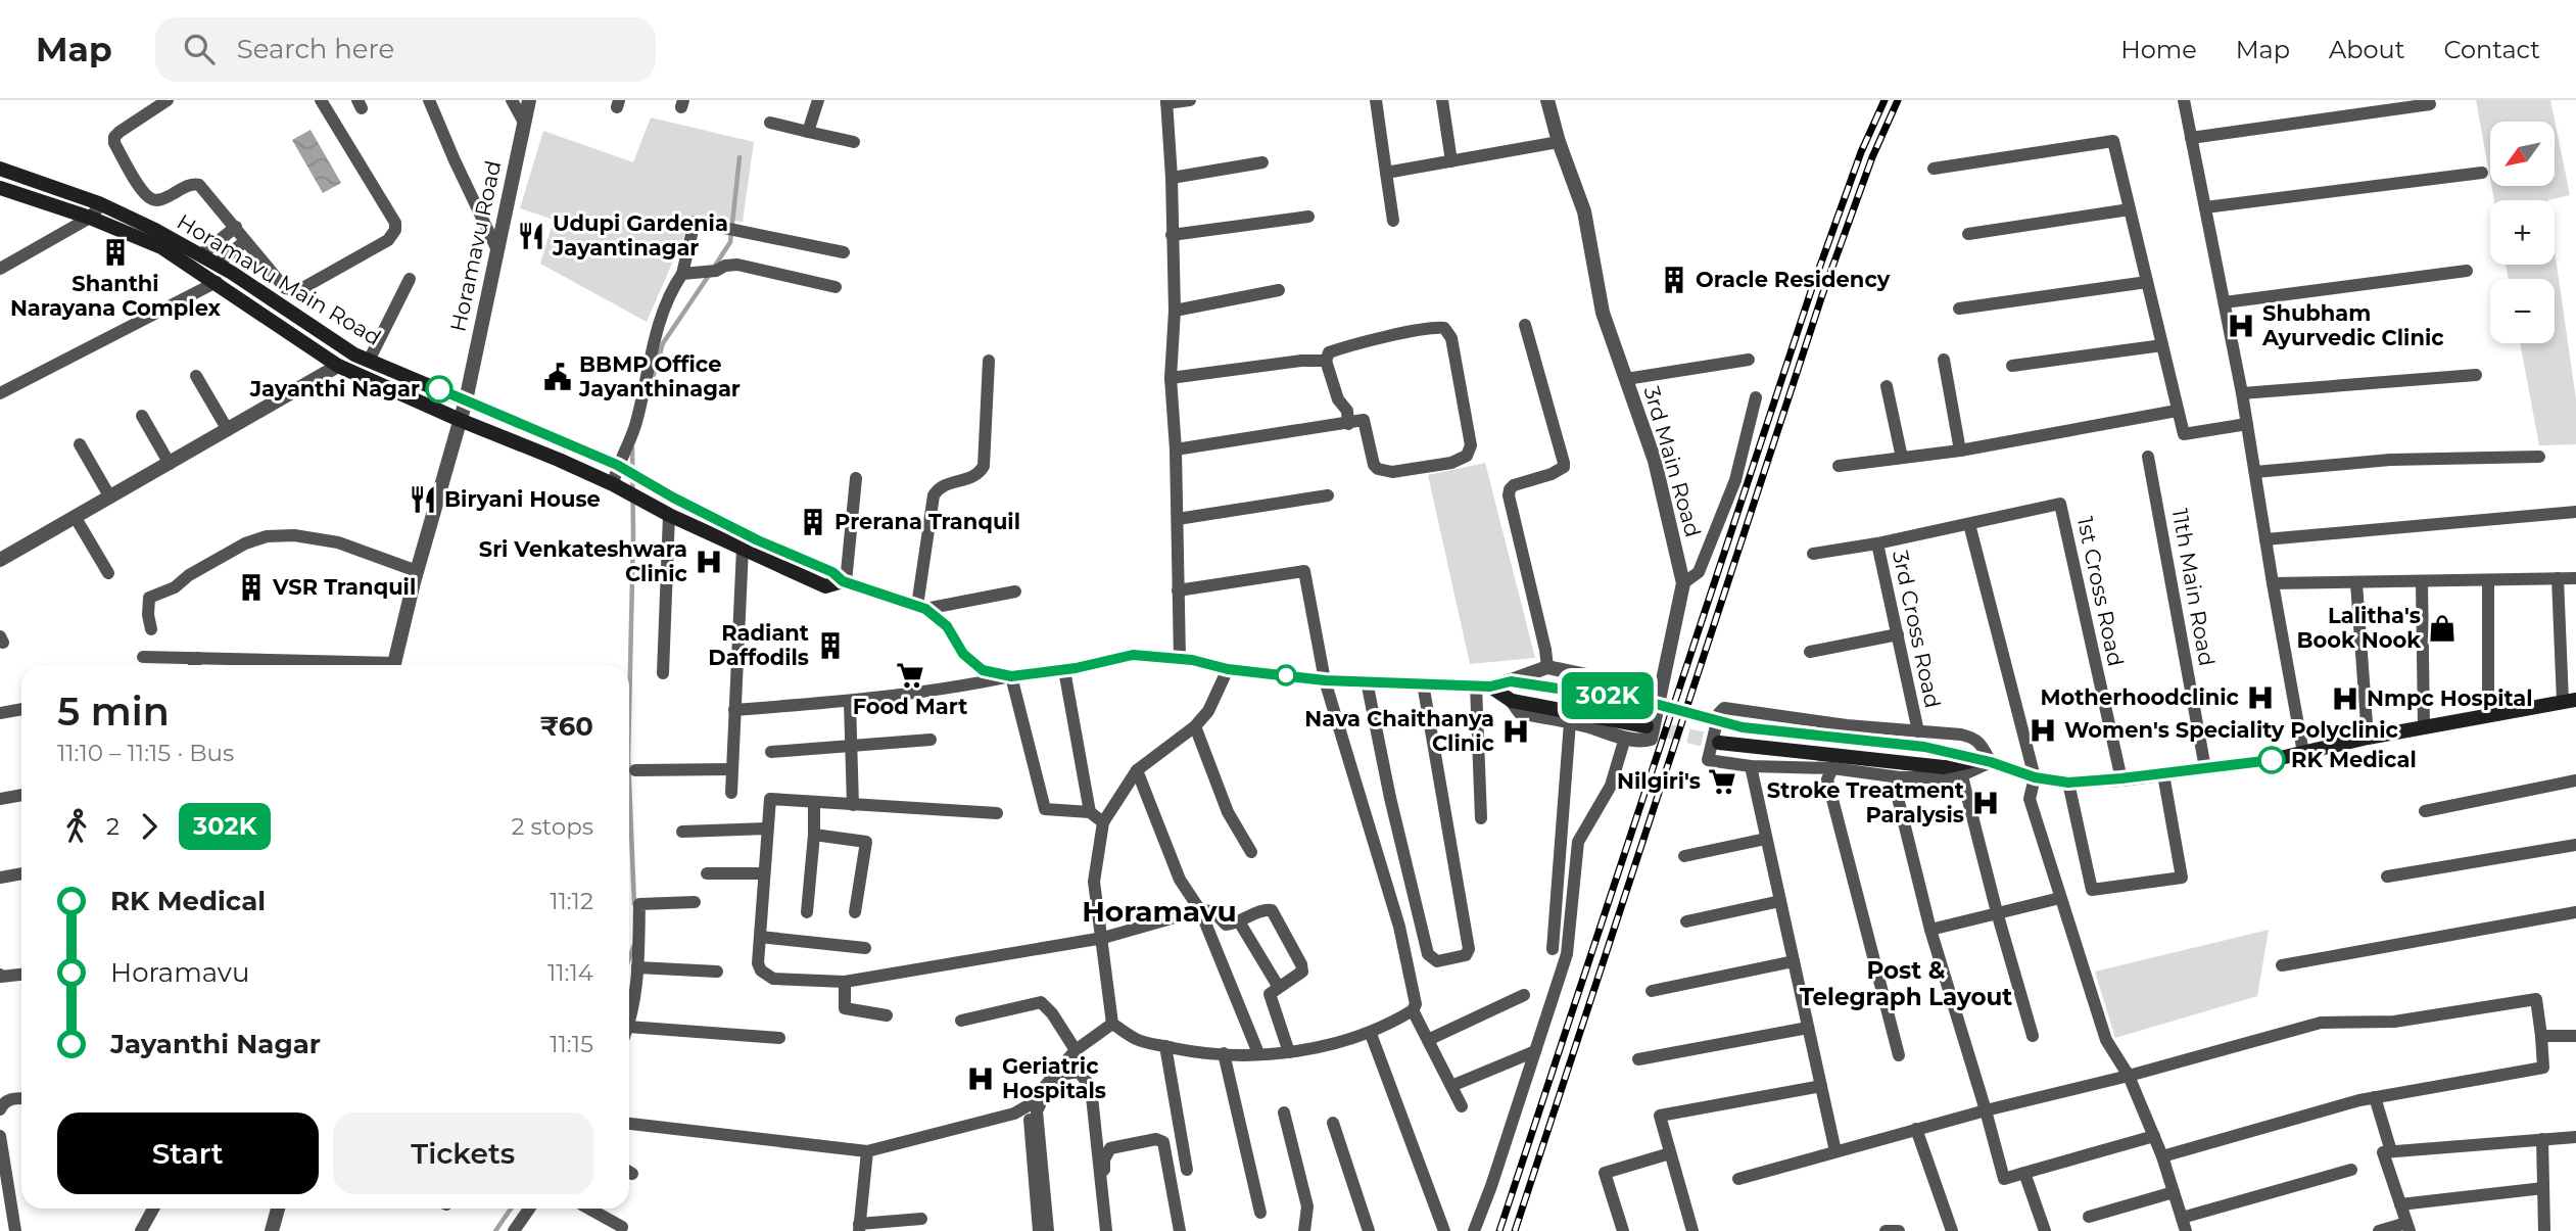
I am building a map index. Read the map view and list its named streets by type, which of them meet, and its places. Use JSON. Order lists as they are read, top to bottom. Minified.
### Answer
{"streets":{"main road":["Horamavu Main Road"],"street":["Horamavu Road","3rd Main Road","11th Main Road","1st Cross Road","3rd Cross Road"]},"crossings":[["Horamavu Road","Horamavu Main Road"],["1st Cross Road","3rd Cross Road"]],"districts":["Horamavu","Post & Telegraph Layout"],"places":{"restaurant":["Udupi Gardenia Jayantinagar","Biryani House"],"building":["Shanthi Narayana Complex","Oracle Residency","Prerana Tranquil","VSR Tranquil","Radiant Daffodils"],"hospital":["Shubham Ayurvedic Clinic","Sri Venkateshwara Clinic","Motherhoodclinic","Nmpc Hospital","Women's Speciality Polyclinic","Nava Chaithanya Clinic","Stroke Treatment Paralysis","Geriatric Hospitals"],"public building":["BBMP Office Jayanthinagar"],"other":["Jayanthi Nagar","RK Medical"],"shop":["Lalitha's Book Nook"],"supermarket":["Food Mart","Nilgiri's"]},"lines":["bus line 302K"],"north":"bottom left","page":{"header":"Map","search":"Search here","nav":["Home","Map","About","Contact"],"on_map":"302K","map_buttons":["+","−"],"heading":["5 min","11:10 – 11:15 · Bus","₹60"],"legs":["2","302K","2 stops"],"list":[{"name":"RK Medical","value":"11:12"},{"name":"Horamavu","value":"11:14"},{"name":"Jayanthi Nagar","value":"11:15"}],"buttons":["Start","Tickets"]}}
